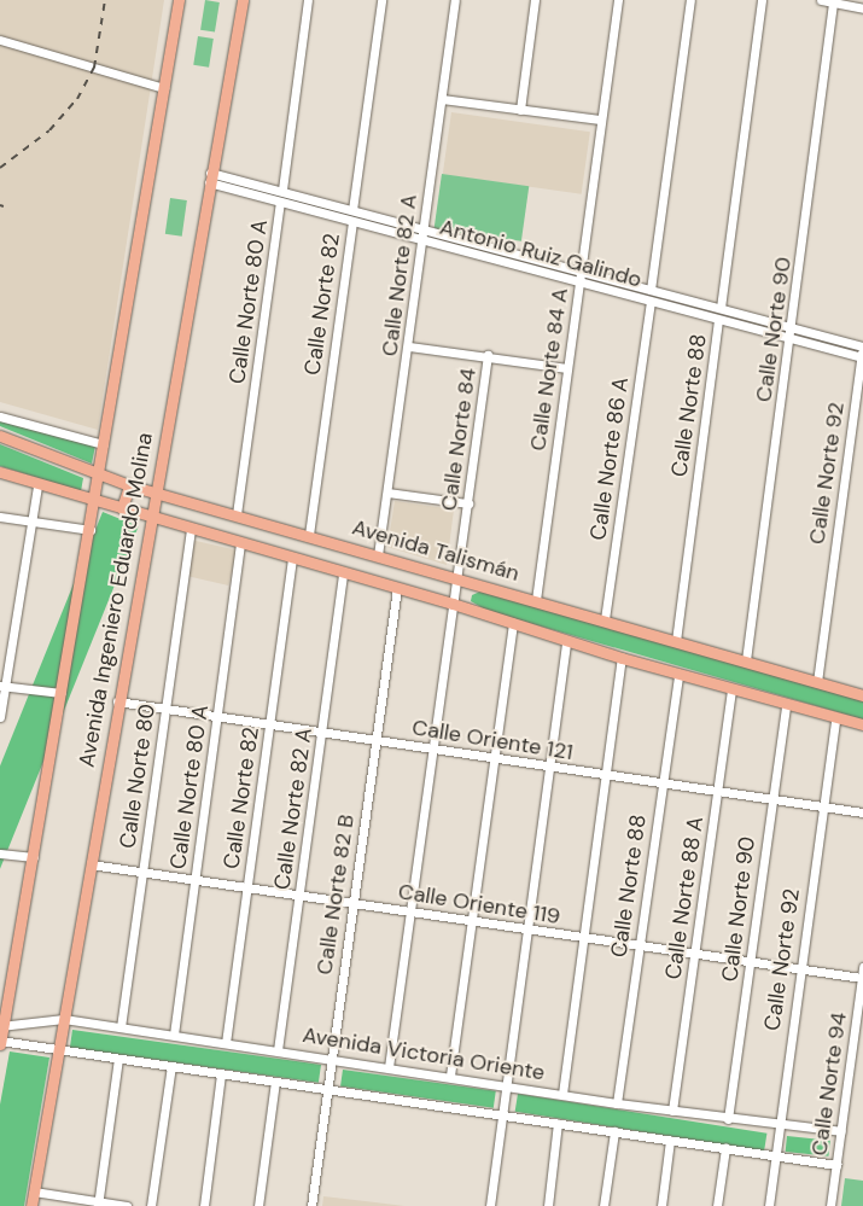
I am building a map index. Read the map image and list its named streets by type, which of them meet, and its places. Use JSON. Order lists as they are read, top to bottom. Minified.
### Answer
{"streets":{"main road":["Avenida Talismán","Avenida Ingeniero Eduardo Molina"],"street":["Antonio Ruiz Galindo","Calle Norte 82 A","Calle Norte 80 A","Calle Norte 82","Calle Norte 90","Calle Norte 84 A","Calle Norte 88","Calle Norte 84","Calle Norte 86 A","Calle Norte 92","Calle Oriente 121","Calle Norte 80","Calle Norte 82 B","Calle Norte 88 A","Calle Oriente 119","Avenida Victoria Oriente","Calle Norte 94"]},"crossings":[["Antonio Ruiz Galindo","Calle Norte 82 A"],["Antonio Ruiz Galindo","Calle Norte 80 A"],["Antonio Ruiz Galindo","Calle Norte 82"],["Antonio Ruiz Galindo","Calle Norte 90"],["Antonio Ruiz Galindo","Calle Norte 84 A"],["Antonio Ruiz Galindo","Calle Norte 88"],["Antonio Ruiz Galindo","Calle Norte 86 A"],["Antonio Ruiz Galindo","Calle Norte 92"],["Antonio Ruiz Galindo","Avenida Ingeniero Eduardo Molina"],["Calle Norte 82 A","Avenida Talismán"],["Calle Norte 82 A","Calle Oriente 121"],["Calle Norte 82 A","Calle Oriente 119"],["Calle Norte 82 A","Avenida Victoria Oriente"],["Calle Norte 80 A","Avenida Talismán"],["Calle Norte 80 A","Calle Oriente 121"],["Calle Norte 80 A","Calle Oriente 119"],["Calle Norte 80 A","Avenida Victoria Oriente"],["Calle Norte 82","Avenida Talismán"],["Calle Norte 82","Calle Oriente 121"],["Calle Norte 82","Calle Oriente 119"],["Calle Norte 82","Avenida Victoria Oriente"],["Calle Norte 90","Avenida Talismán"],["Calle Norte 90","Calle Oriente 121"],["Calle Norte 90","Calle Oriente 119"],["Calle Norte 90","Avenida Victoria Oriente"],["Calle Norte 84 A","Avenida Talismán"],["Calle Norte 88","Avenida Talismán"],["Calle Norte 88","Calle Oriente 121"],["Calle Norte 88","Calle Oriente 119"],["Calle Norte 88","Avenida Victoria Oriente"],["Calle Norte 84","Avenida Talismán"],["Calle Norte 84","Calle Oriente 121"],["Calle Norte 84","Calle Oriente 119"],["Calle Norte 84","Avenida Victoria Oriente"],["Calle Norte 86 A","Avenida Talismán"],["Calle Norte 92","Avenida Talismán"],["Calle Norte 92","Calle Oriente 121"],["Calle Norte 92","Calle Oriente 119"],["Calle Norte 92","Avenida Victoria Oriente"],["Avenida Talismán","Avenida Ingeniero Eduardo Molina"],["Avenida Ingeniero Eduardo Molina","Calle Oriente 121"],["Avenida Ingeniero Eduardo Molina","Calle Oriente 119"],["Avenida Ingeniero Eduardo Molina","Avenida Victoria Oriente"],["Calle Oriente 121","Calle Norte 80"],["Calle Oriente 121","Calle Norte 82 B"],["Calle Oriente 121","Calle Norte 88 A"],["Calle Norte 80","Calle Oriente 119"],["Calle Norte 80","Avenida Victoria Oriente"],["Calle Norte 82 B","Calle Oriente 119"],["Calle Norte 82 B","Avenida Victoria Oriente"],["Calle Norte 88 A","Calle Oriente 119"],["Calle Norte 88 A","Avenida Victoria Oriente"],["Calle Oriente 119","Calle Norte 94"],["Avenida Victoria Oriente","Calle Norte 94"]]}
